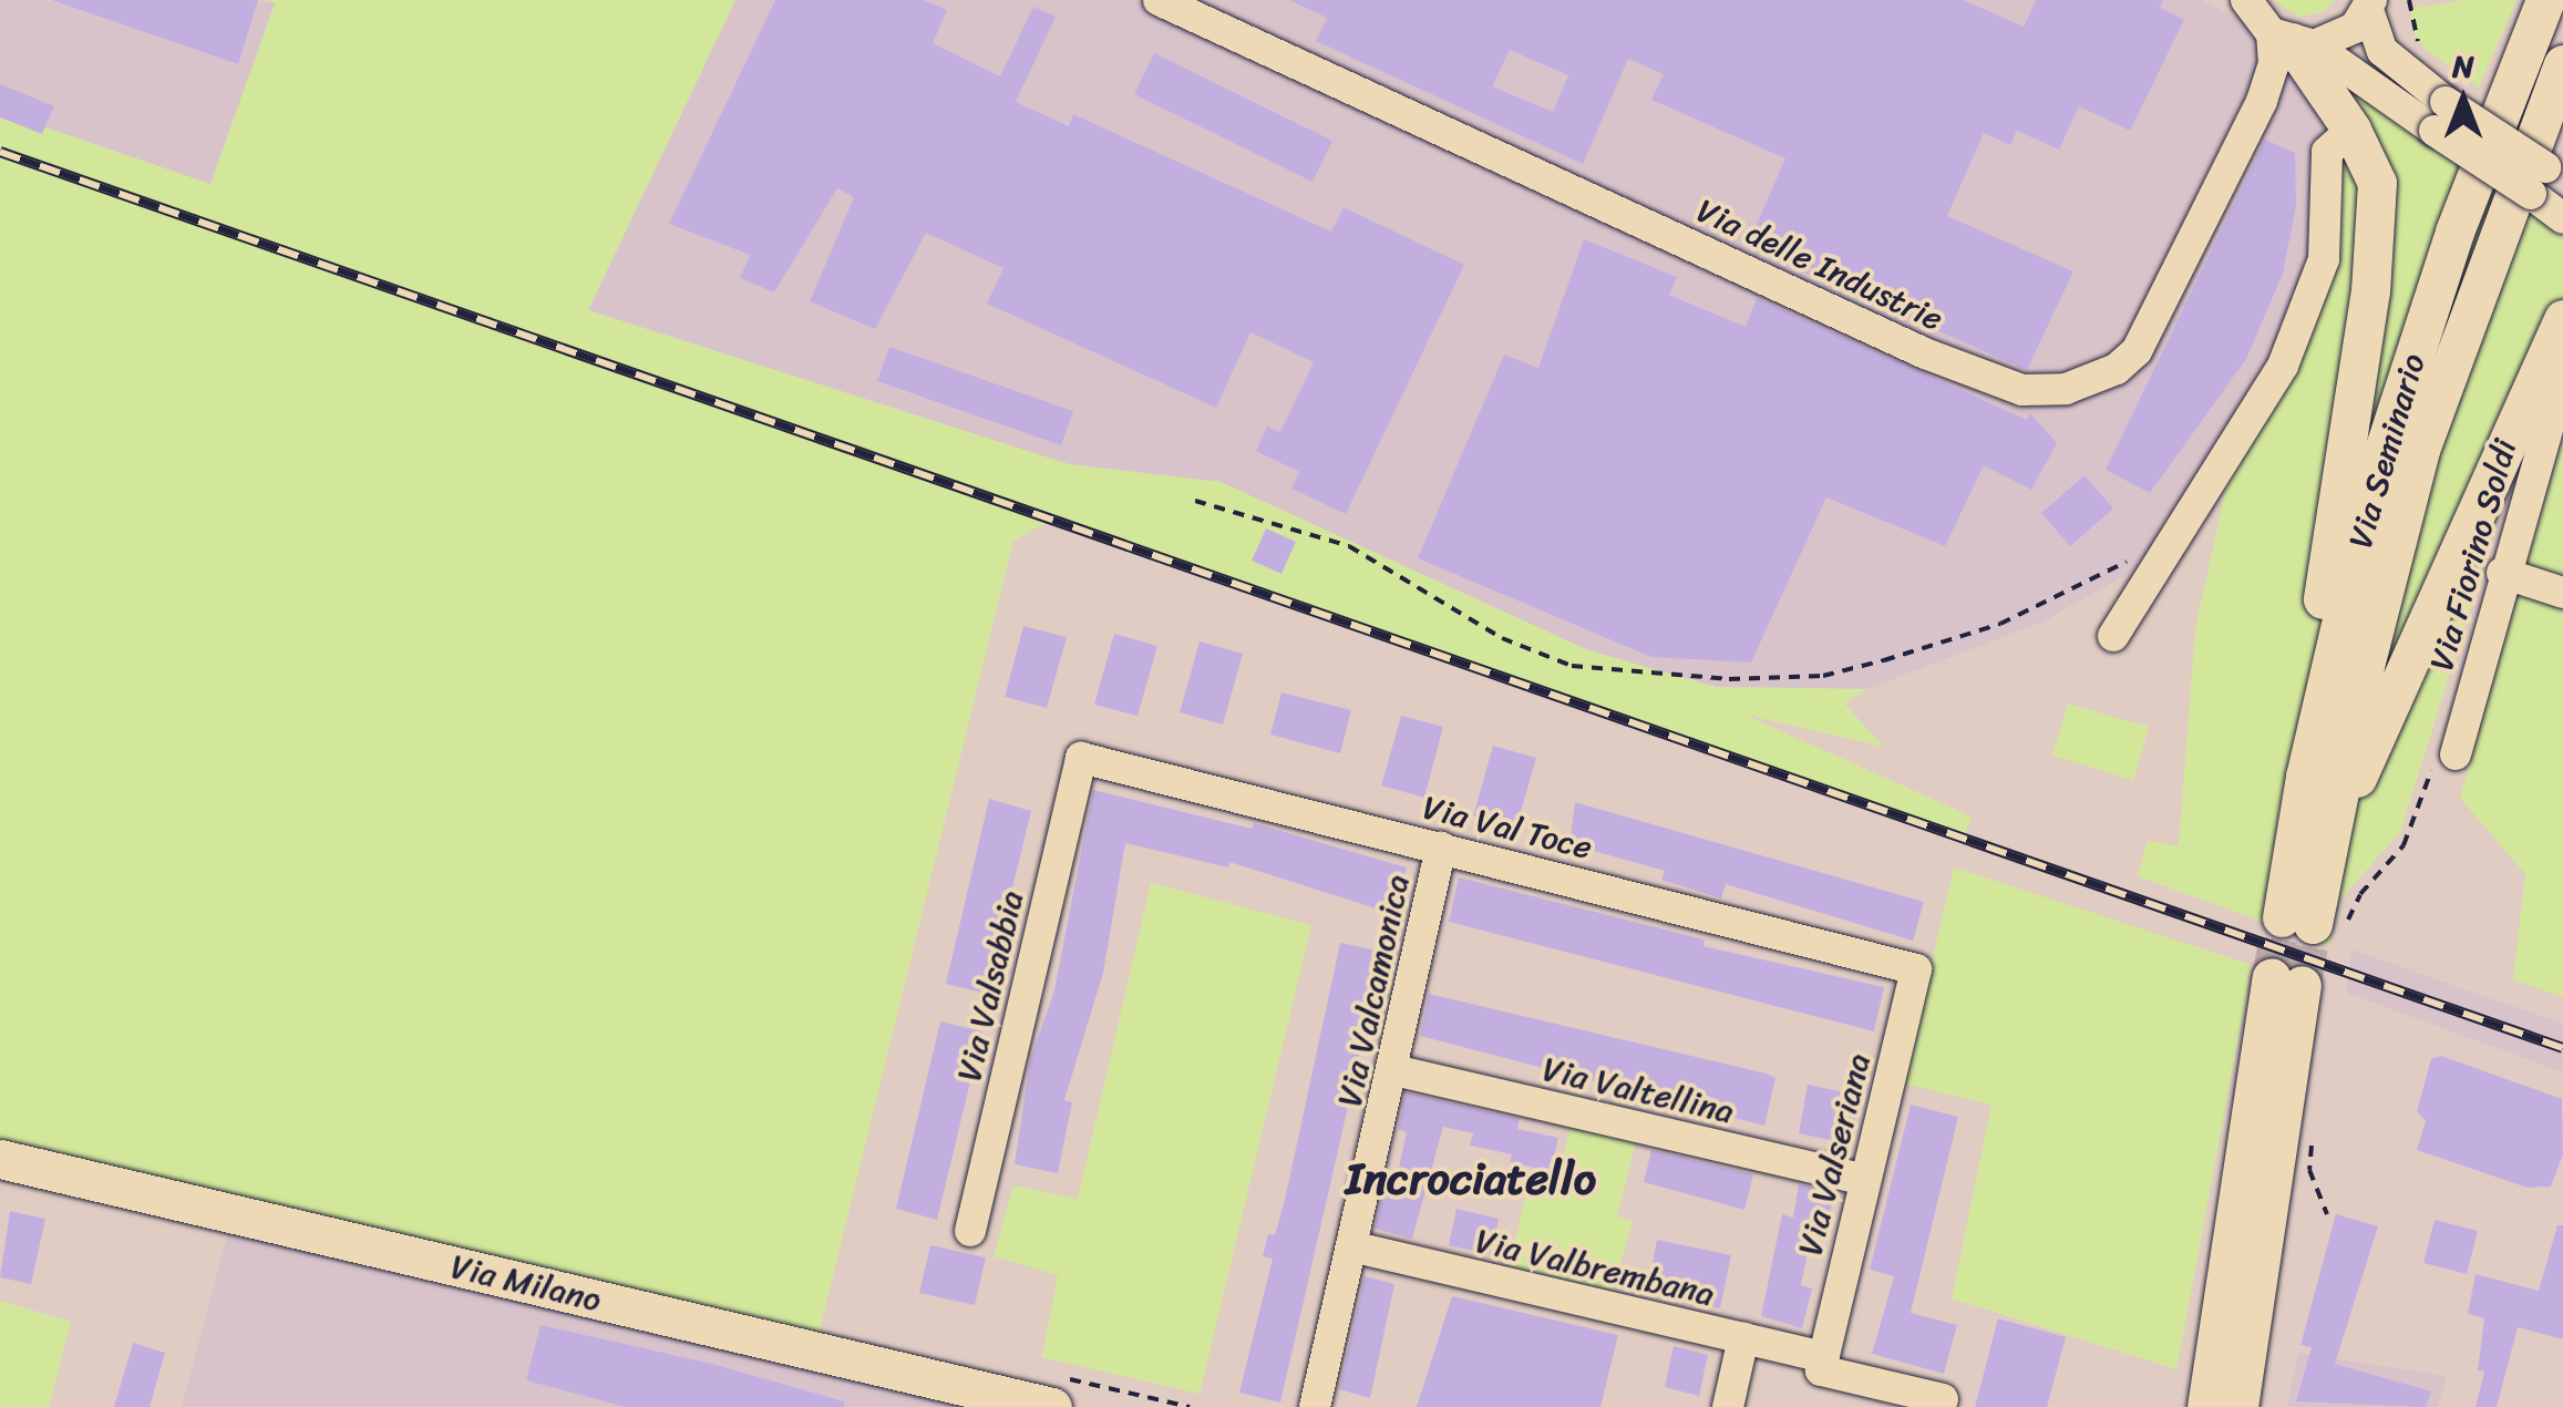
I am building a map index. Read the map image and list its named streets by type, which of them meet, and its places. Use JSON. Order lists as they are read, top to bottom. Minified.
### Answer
{"streets":{"main road":["Via Seminario","Via Milano"],"street":["Via delle Industrie","Via Fiorino Soldi","Via Val Toce","Via Valsabbia","Via Valcamonica","Via Valtellina","Via Valseriana","Via Valbrembana"]},"crossings":[["Via Val Toce","Via Valsabbia"],["Via Val Toce","Via Valcamonica"],["Via Val Toce","Via Valseriana"],["Via Valcamonica","Via Valtellina"],["Via Valcamonica","Via Valbrembana"],["Via Valtellina","Via Valseriana"],["Via Valseriana","Via Valbrembana"]],"districts":["Incrociatello"],"north":"top"}
